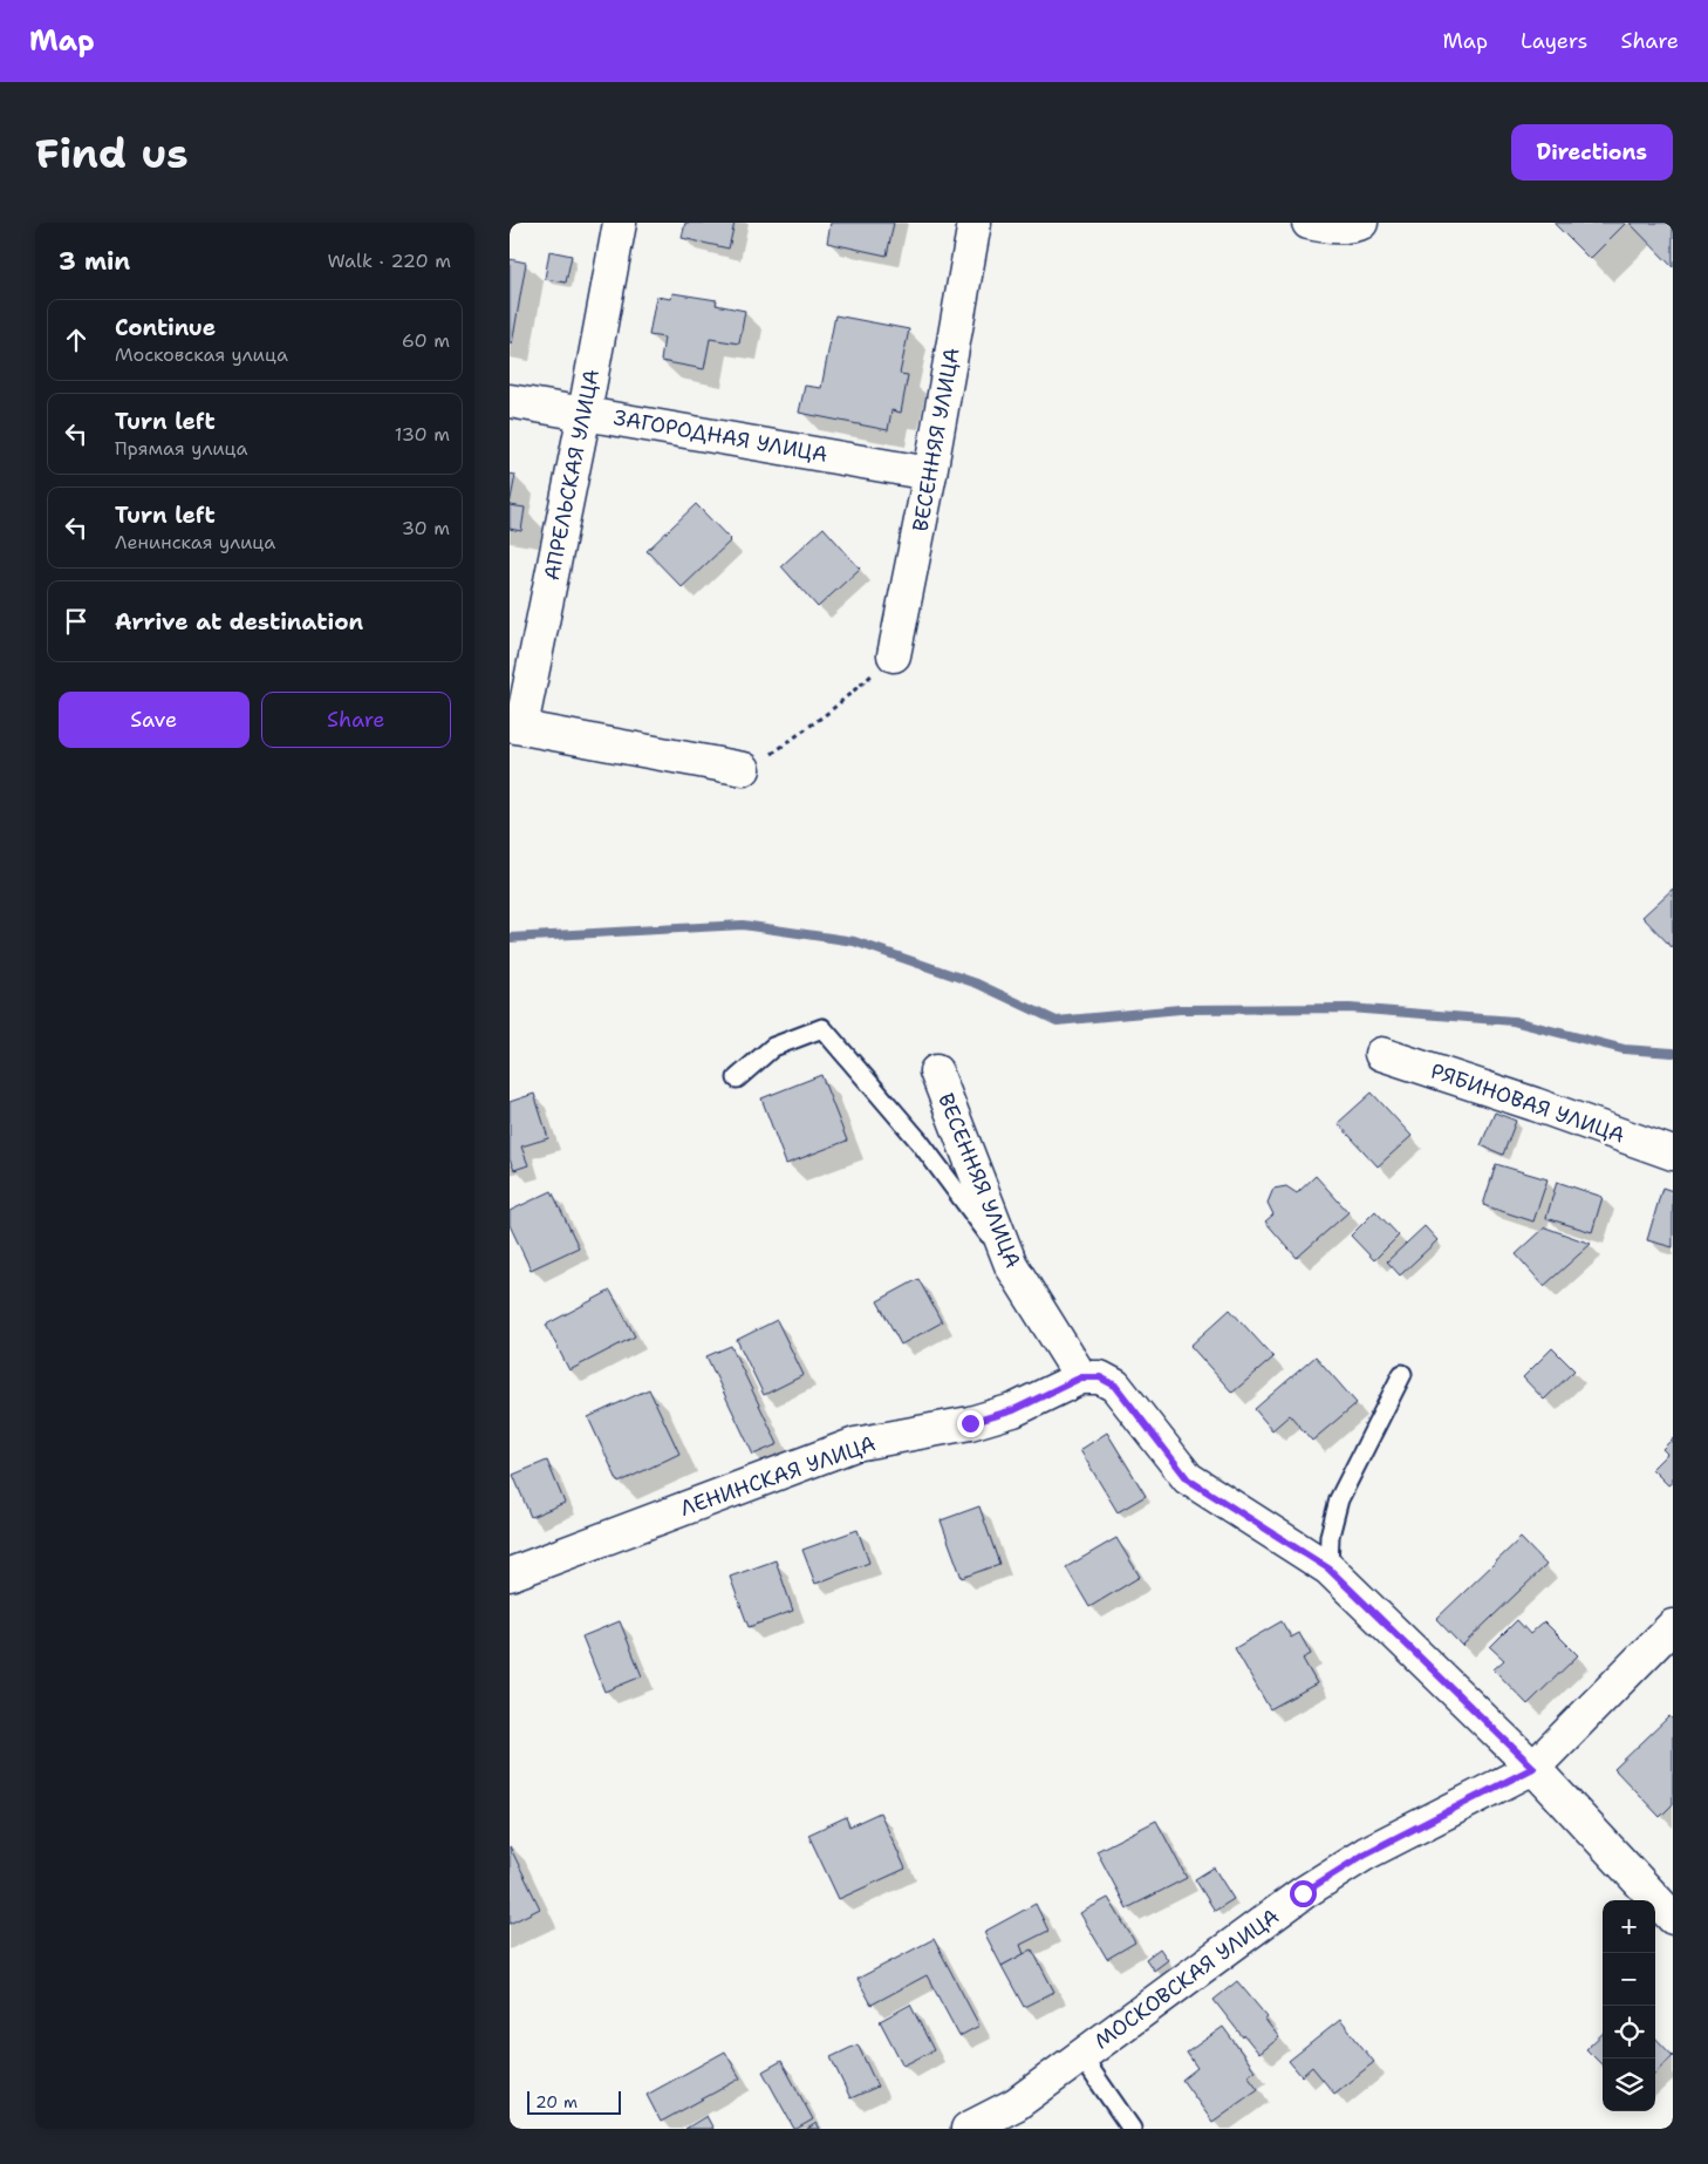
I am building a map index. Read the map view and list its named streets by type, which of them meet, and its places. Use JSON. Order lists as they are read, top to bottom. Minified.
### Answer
{"streets":{"street":["ЗАГОРОДНАЯ УЛИЦА","ВЕСЕННЯЯ УЛИЦА","АПРЕЛЬСКАЯ УЛИЦА","РЯБИНОВАЯ УЛИЦА","ЛЕНИНСКАЯ УЛИЦА","МОСКОВСКАЯ УЛИЦА"]},"crossings":[["ЗАГОРОДНАЯ УЛИЦА","ВЕСЕННЯЯ УЛИЦА"],["ЗАГОРОДНАЯ УЛИЦА","АПРЕЛЬСКАЯ УЛИЦА"],["ВЕСЕННЯЯ УЛИЦА","ЛЕНИНСКАЯ УЛИЦА"]],"scale_bar":"20 m","page":{"header":"Map","nav":["Map","Layers","Share"],"buttons":["Directions",["Save","Share"]],"title":"Find us","heading":["3 min","Walk · 220 m"],"list":[["Continue","Московская улица","60 m"],["Turn left","Прямая улица","130 m"],["Turn left","Ленинская улица","30 m"],"Arrive at destination"],"map_buttons":["+","−"],"scale":"20 m"}}
